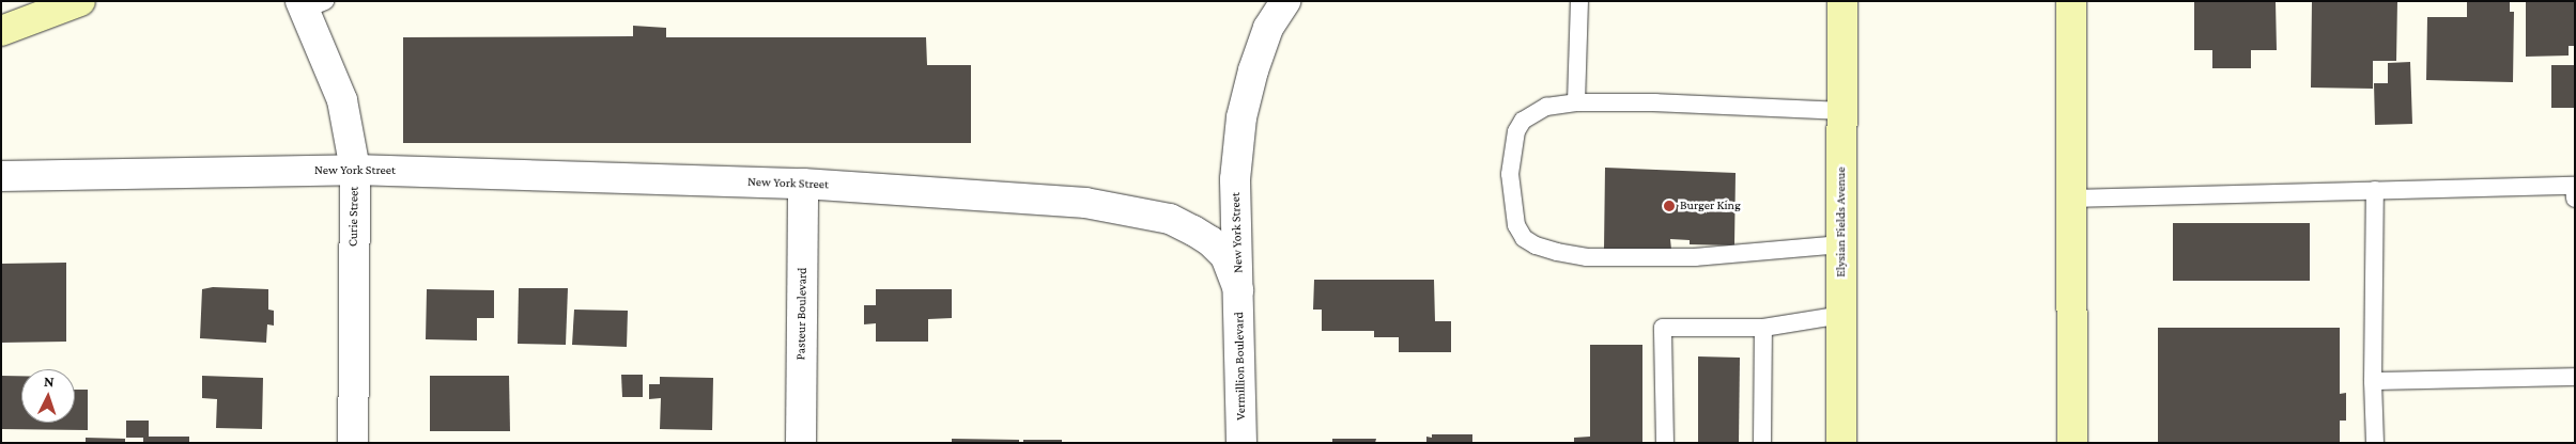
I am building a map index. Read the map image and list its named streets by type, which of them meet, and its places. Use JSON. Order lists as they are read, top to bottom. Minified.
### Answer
{"streets":{"main road":["Elysian Fields Avenue"],"street":["New York Street","Curie Street","Pasteur Boulevard","Vermillion Boulevard"]},"crossings":[["New York Street","Curie Street"],["New York Street","Pasteur Boulevard"],["New York Street","Vermillion Boulevard"]],"places":["Burger King"],"north":"top"}
